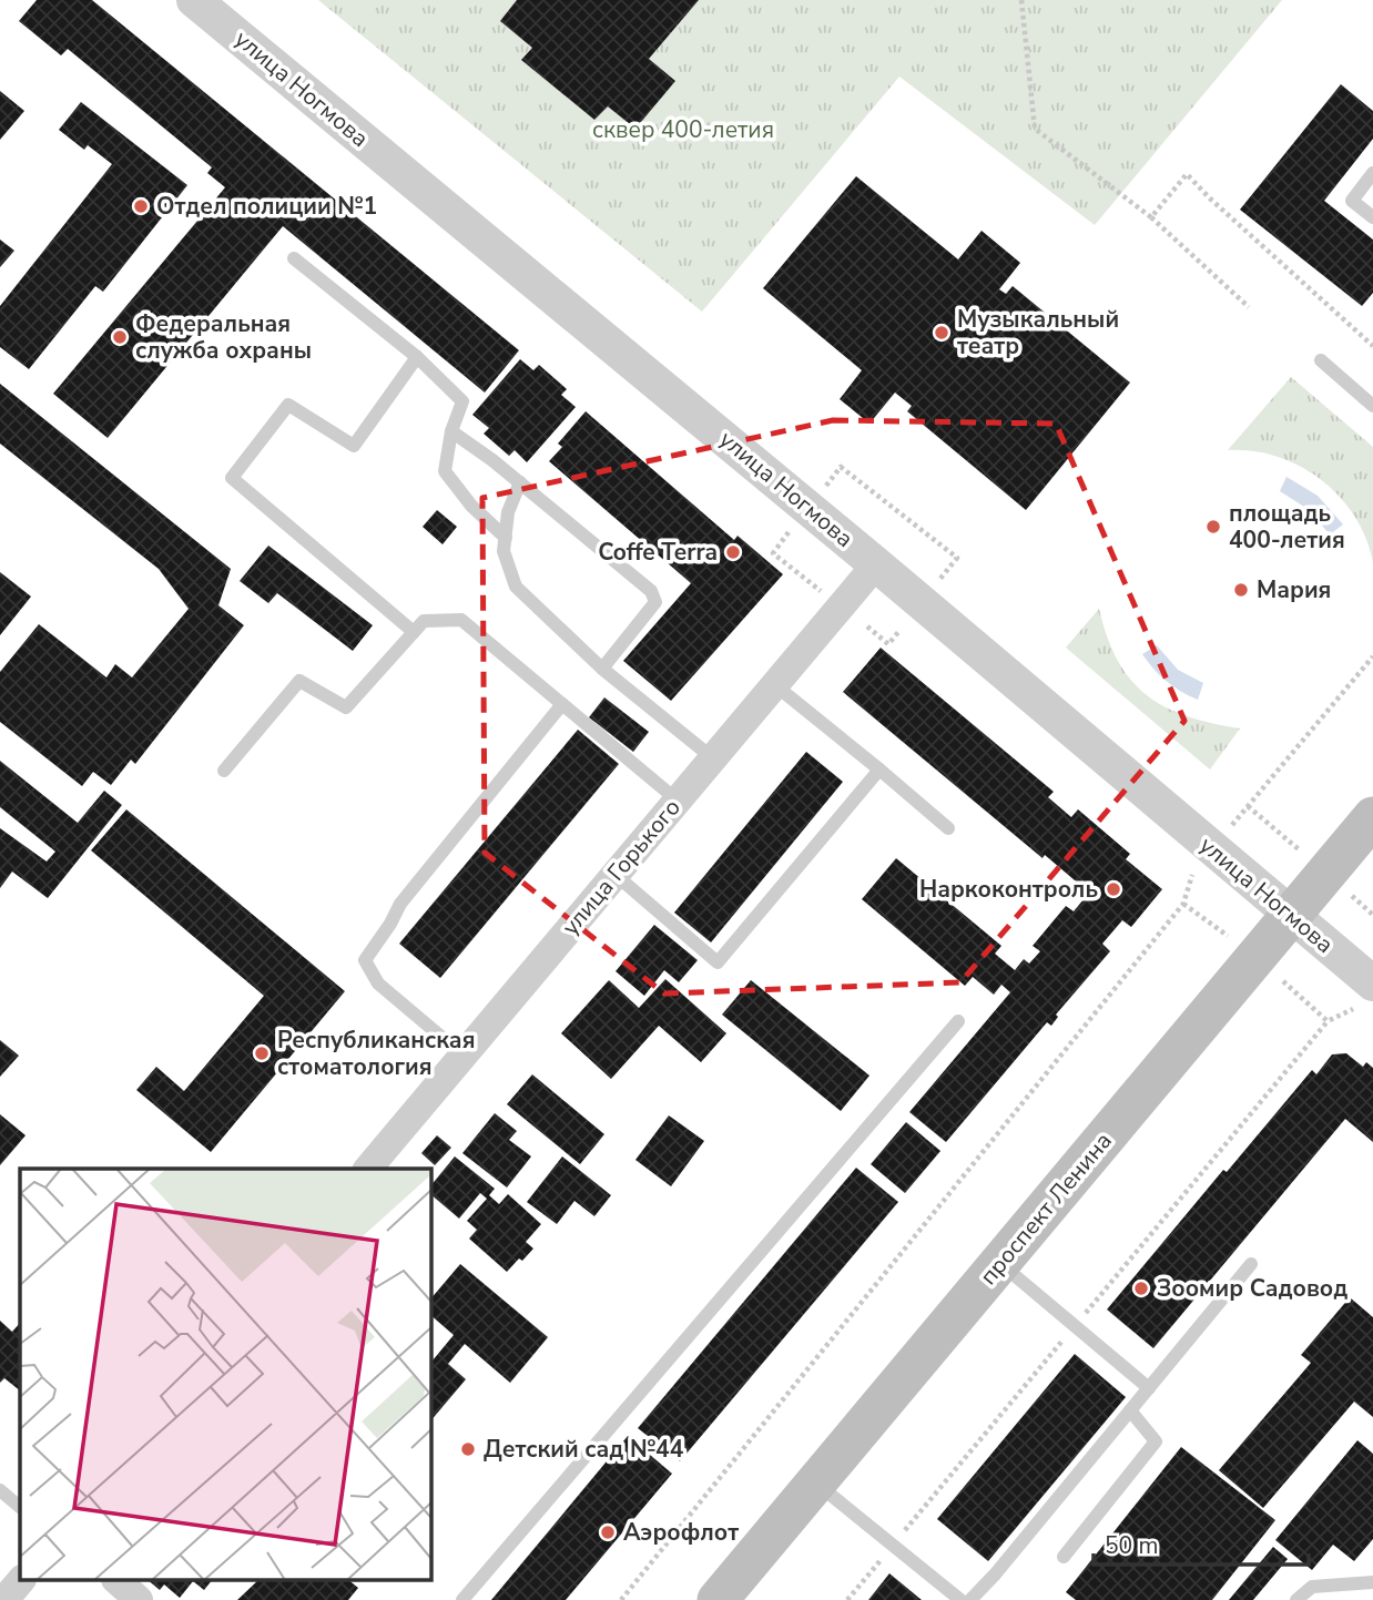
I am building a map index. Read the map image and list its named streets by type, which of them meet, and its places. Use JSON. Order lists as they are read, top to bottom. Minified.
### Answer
{"streets":{"main road":["проспект Ленина"],"street":["улица Ногмова","улица Горького"]},"crossings":[["улица Ногмова","улица Горького"],["улица Ногмова","проспект Ленина"]],"parks":["сквер 400-летия"],"places":["Отдел полиции №1","Музыкальный театр","Федеральная служба охраны","площадь 400-летия","Coffe Terra","Мария","Наркоконтроль","Республиканская стоматология","Зоомир Садовод","Детский сад №44","Аэрофлот"],"scale_bar":"50 m"}
